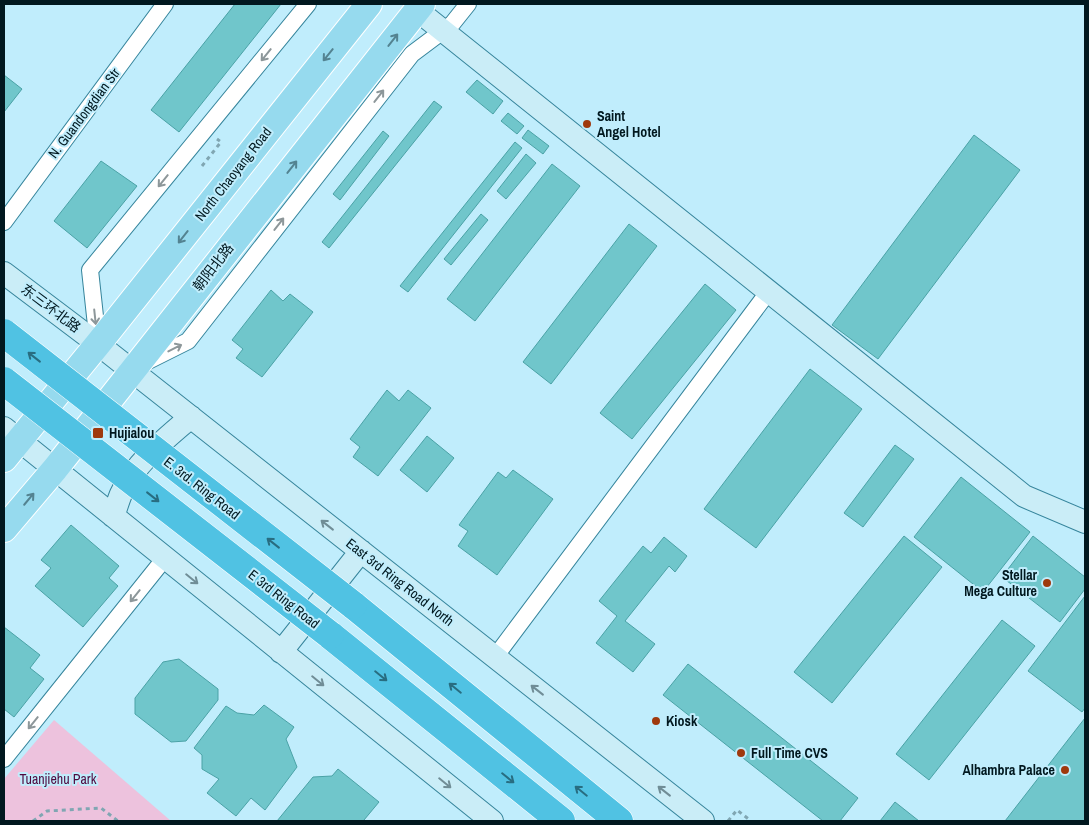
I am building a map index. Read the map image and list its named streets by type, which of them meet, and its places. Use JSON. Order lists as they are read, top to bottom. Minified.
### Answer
{"streets":{"highway":["E. 3rd. Ring Road","E 3rd Ring Road"],"main road":["North Chaoyang Road","朝阳北路"],"street":["N. Guandongdian Str","东三环北路","East 3rd Ring Road North"]},"crossings":[["North Chaoyang Road","东三环北路"],["North Chaoyang Road","East 3rd Ring Road North"],["朝阳北路","East 3rd Ring Road North"],["东三环北路","East 3rd Ring Road North"]],"one_way":["North Chaoyang Road","朝阳北路","E. 3rd. Ring Road","E 3rd Ring Road"],"parks":["Tuanjiehu Park"],"places":{"other":["Saint Angel Hotel","Stellar Mega Culture","Kiosk","Full Time CVS","Alhambra Palace"],"transit":["Hujialou"]}}
